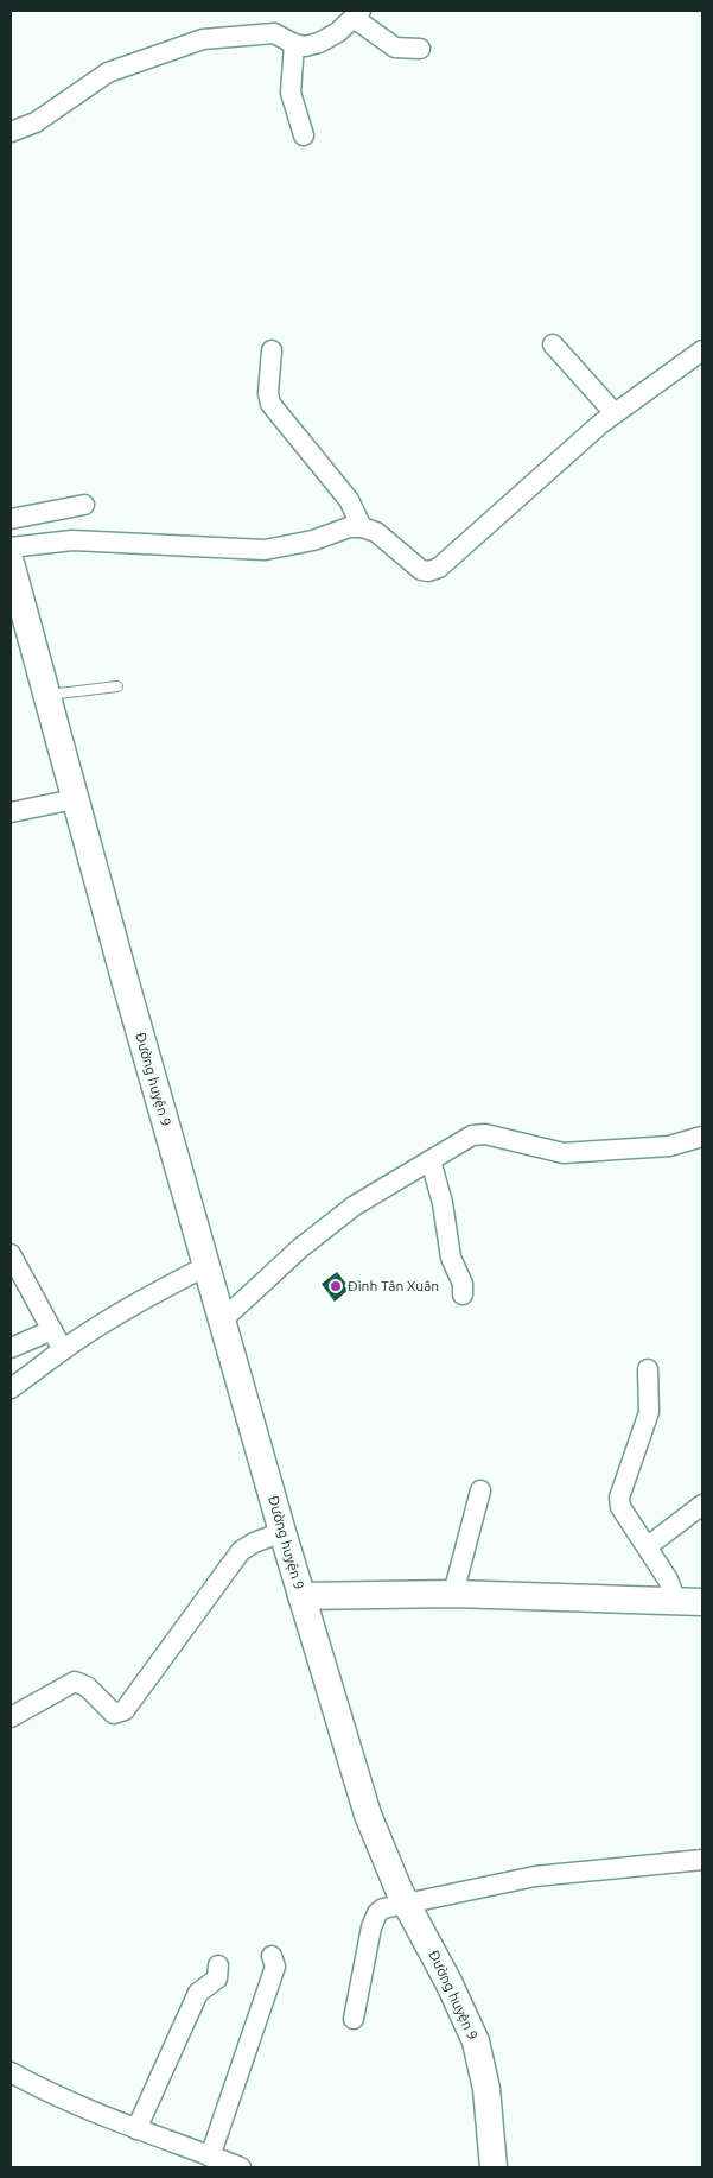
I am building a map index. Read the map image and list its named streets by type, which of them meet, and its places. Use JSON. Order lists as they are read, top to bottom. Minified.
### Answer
{"streets":{"street":["Đường huyện 9"]},"places":["Đình Tân Xuân"]}
